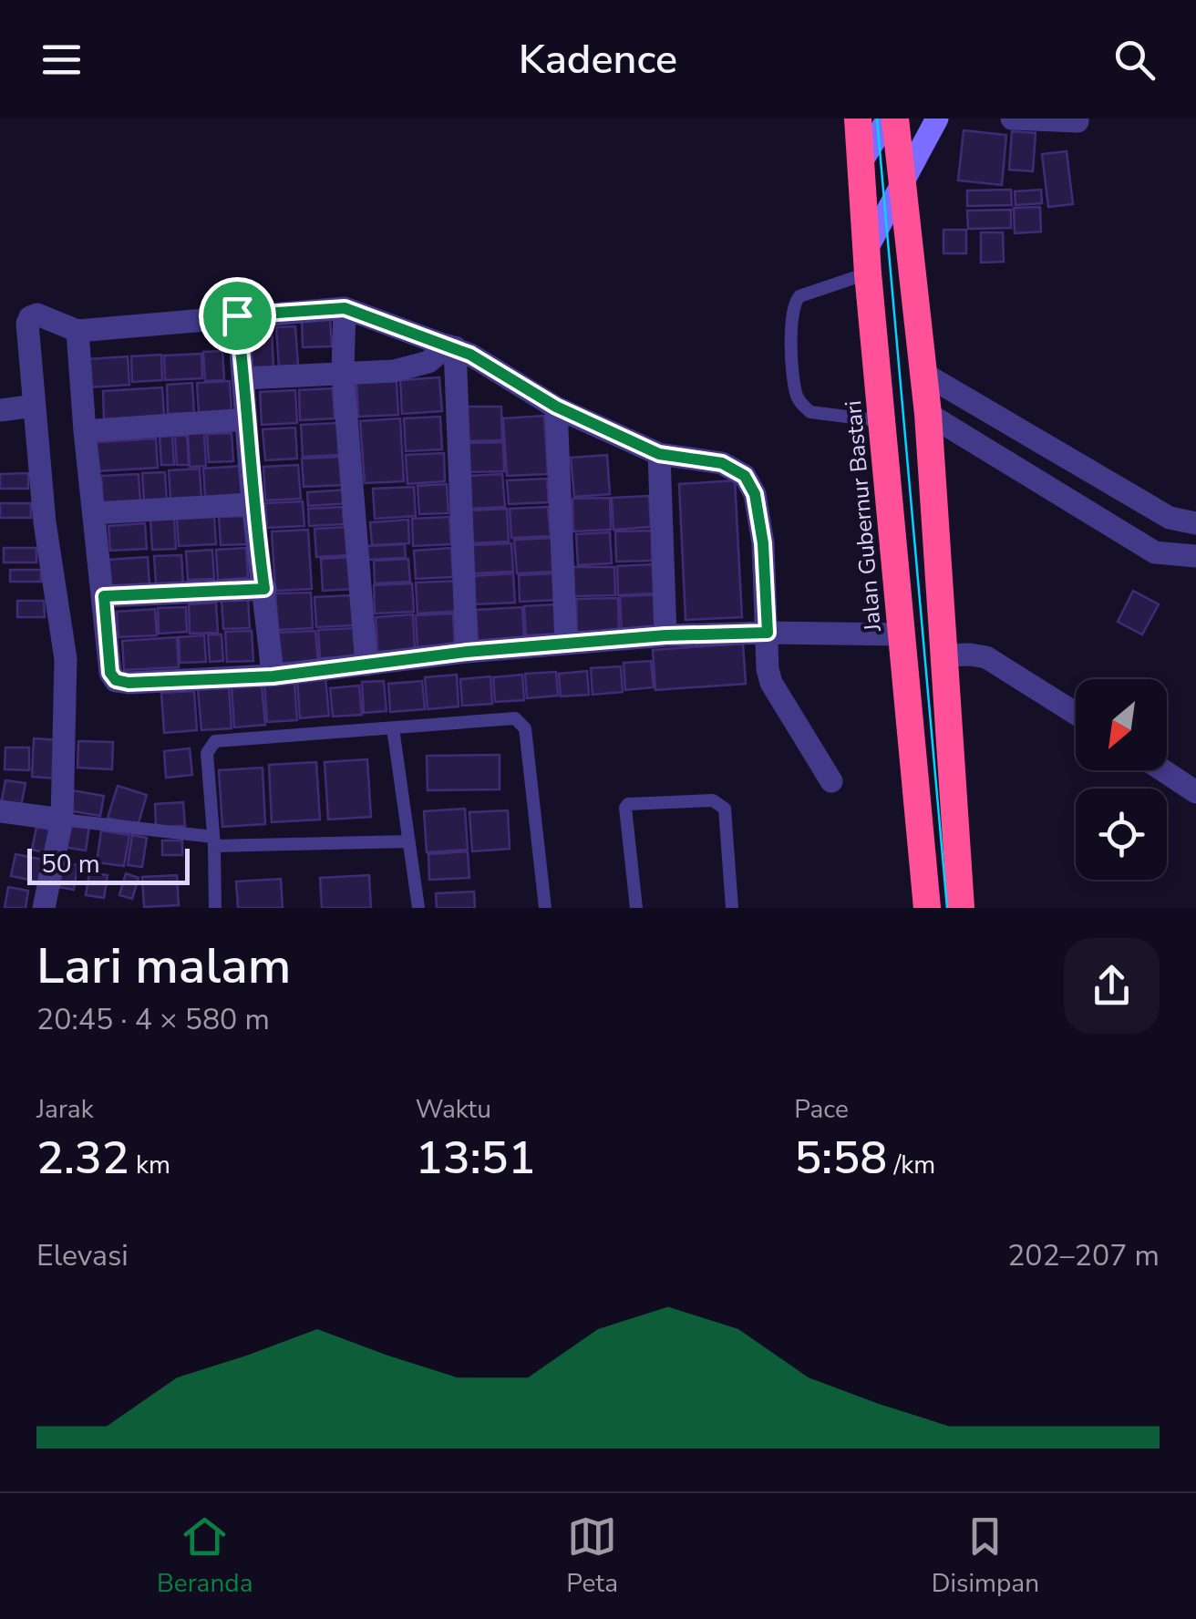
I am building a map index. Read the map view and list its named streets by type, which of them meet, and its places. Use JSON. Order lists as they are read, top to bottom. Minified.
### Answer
{"streets":{"highway":["Jalan Gubernur Bastari"]},"scale_bar":"50 m","north":"bottom left","page":{"header":"Kadence","scale":"50 m","heading":["Lari malam","20:45 · 4 × 580 m"],"stats":[["Jarak","2.32 km"],["Waktu","13:51"],["Pace","5:58 /km"]],"chart":["Elevasi","202–207 m"],"tabs":["Beranda","Peta","Disimpan"]}}
